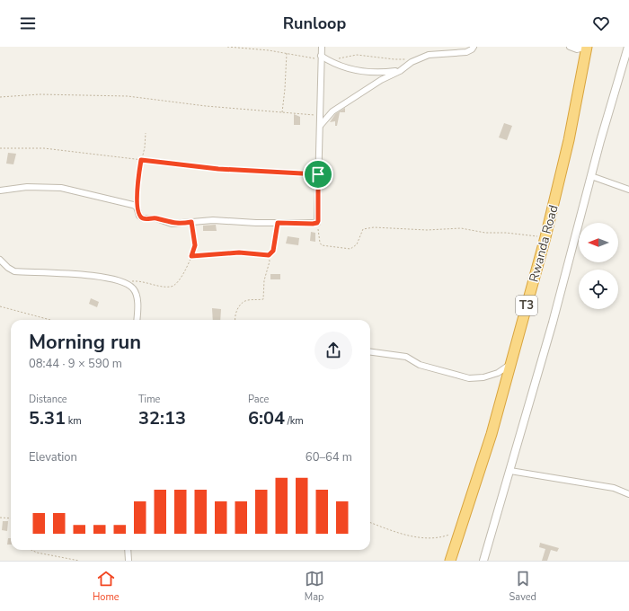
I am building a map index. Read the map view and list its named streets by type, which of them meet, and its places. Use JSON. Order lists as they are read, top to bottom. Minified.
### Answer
{"streets":{"highway":["Rwanda Road","T3"]},"north":"left","page":{"header":"Runloop","heading":["Morning run","08:44 · 9 × 590 m"],"stats":[["Distance","5.31 km"],["Time","32:13"],["Pace","6:04 /km"]],"chart":["Elevation","60–64 m"],"tabs":["Home","Map","Saved"]}}
